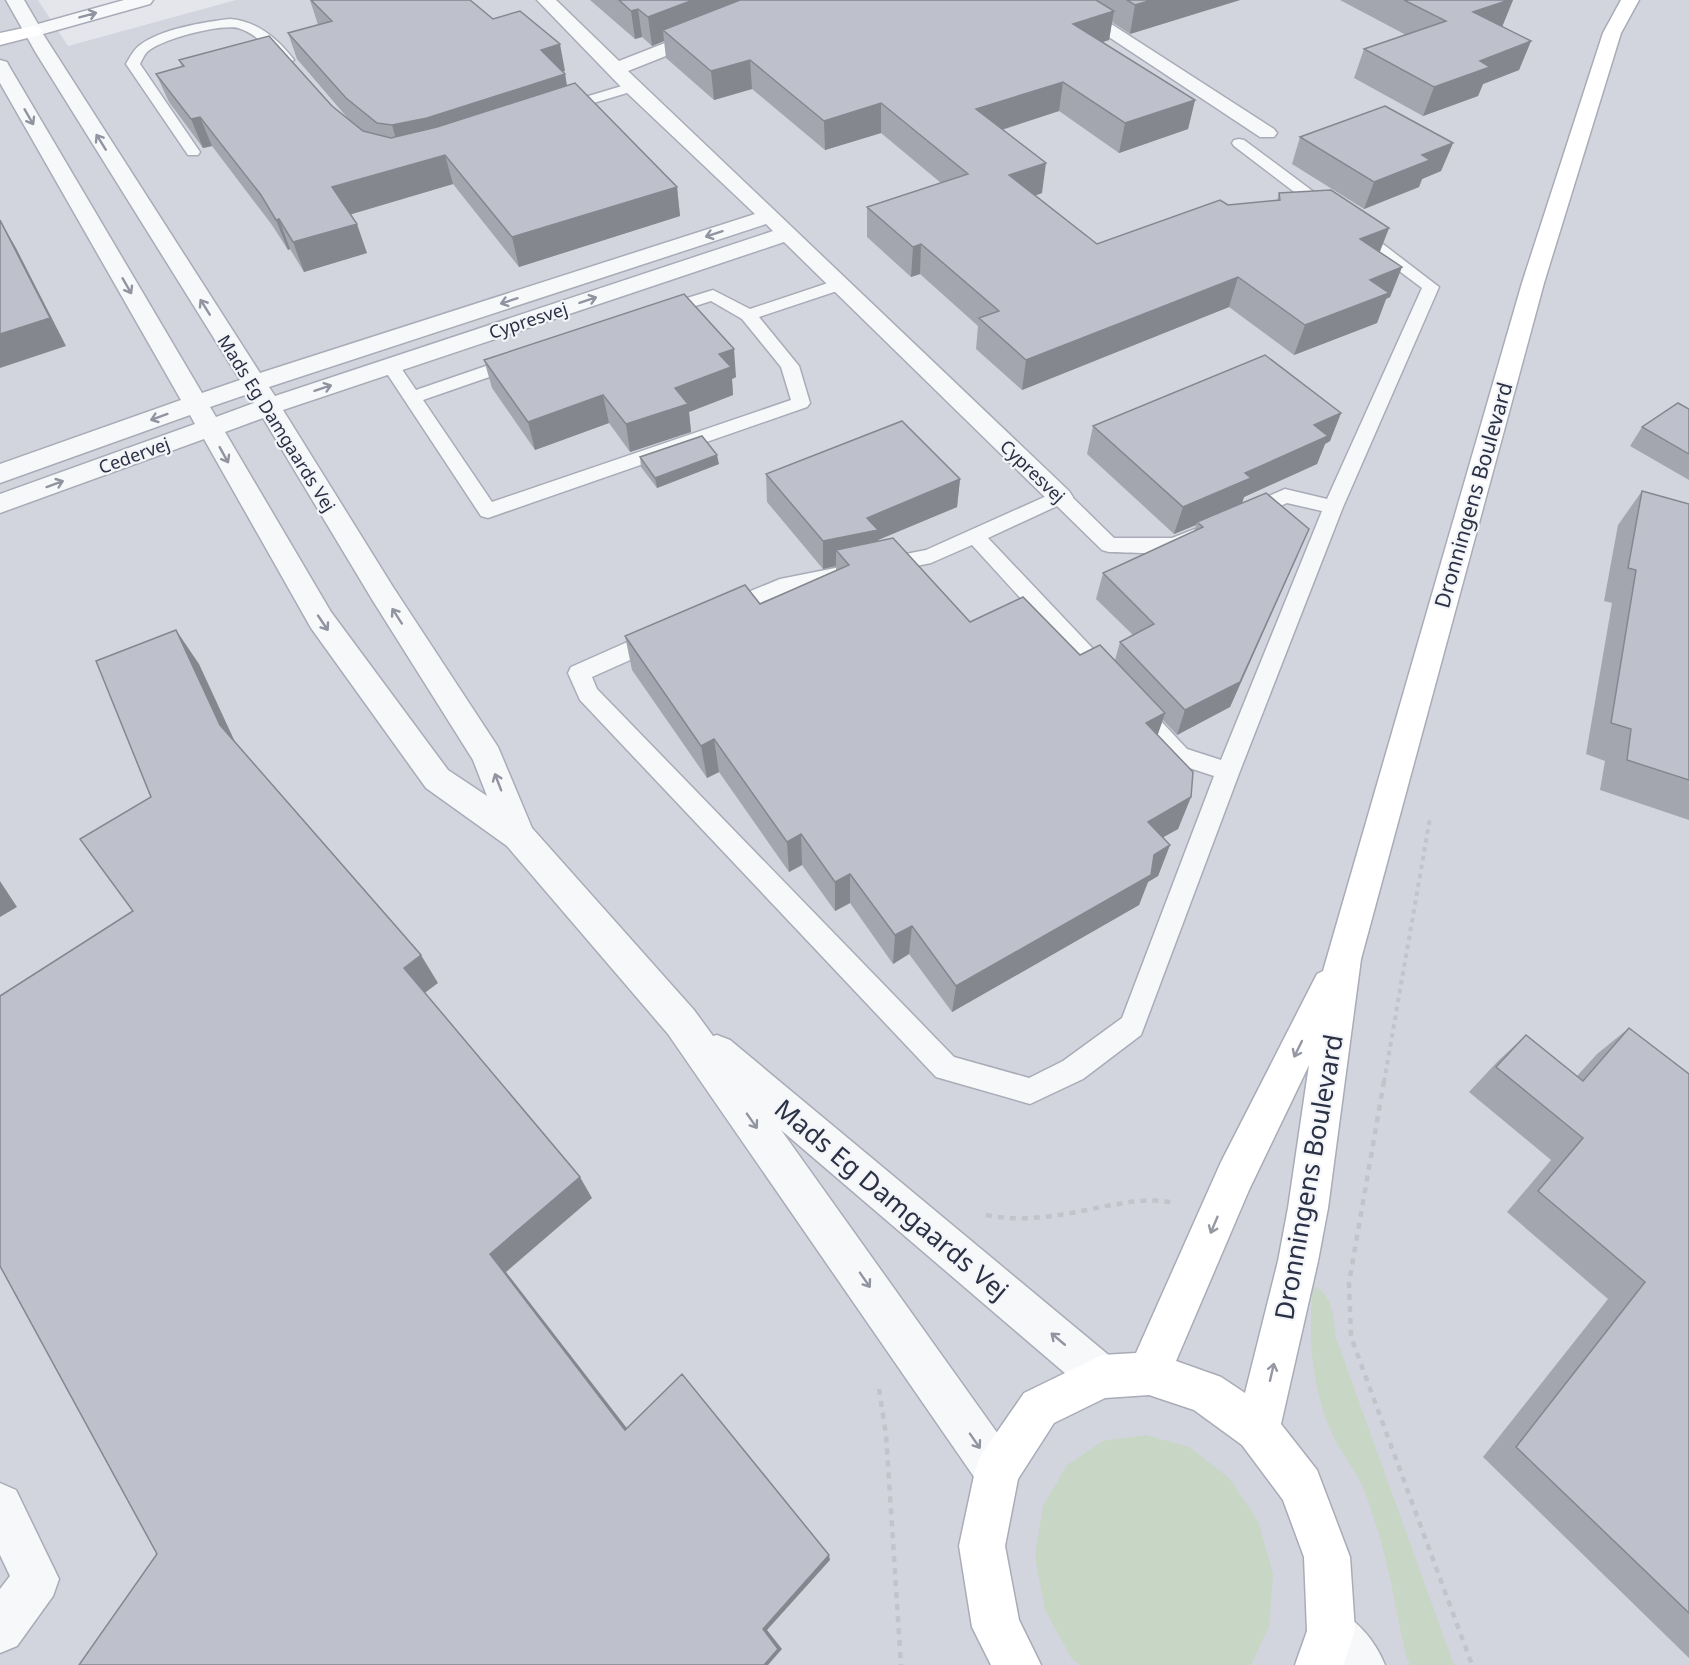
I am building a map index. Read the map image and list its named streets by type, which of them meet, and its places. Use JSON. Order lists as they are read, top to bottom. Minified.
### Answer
{"streets":{"main road":["Dronningens Boulevard"],"street":["Cypresvej","Mads Eg Damgaards Vej","Cedervej"]},"crossings":[["Cypresvej","Mads Eg Damgaards Vej"],["Cypresvej","Cedervej"],["Mads Eg Damgaards Vej","Cedervej"]]}
